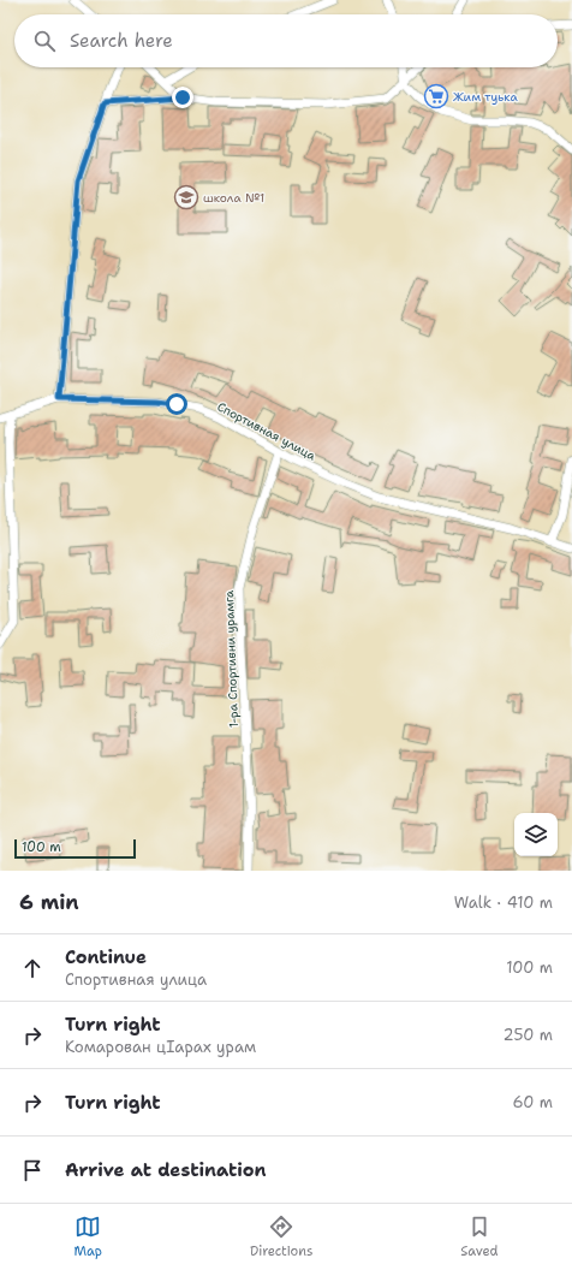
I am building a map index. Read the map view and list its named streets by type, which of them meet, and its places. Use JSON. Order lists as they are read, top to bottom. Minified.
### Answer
{"streets":{"street":["Спортивная улица","1-ра Спортивни урамга"]},"crossings":[["Спортивная улица","1-ра Спортивни урамга"]],"places":{"supermarket":["Жим туька"],"school or university":["школа №1"]},"scale_bar":"100 m","page":{"search":"Search here","scale":"100 m","heading":["6 min","Walk · 410 m"],"list":[["Continue","Спортивная улица","100 m"],["Turn right","Комарован цIарах урам","250 m"],["Turn right","60 m"],"Arrive at destination"],"nav":["Map","Directions","Saved"]}}
